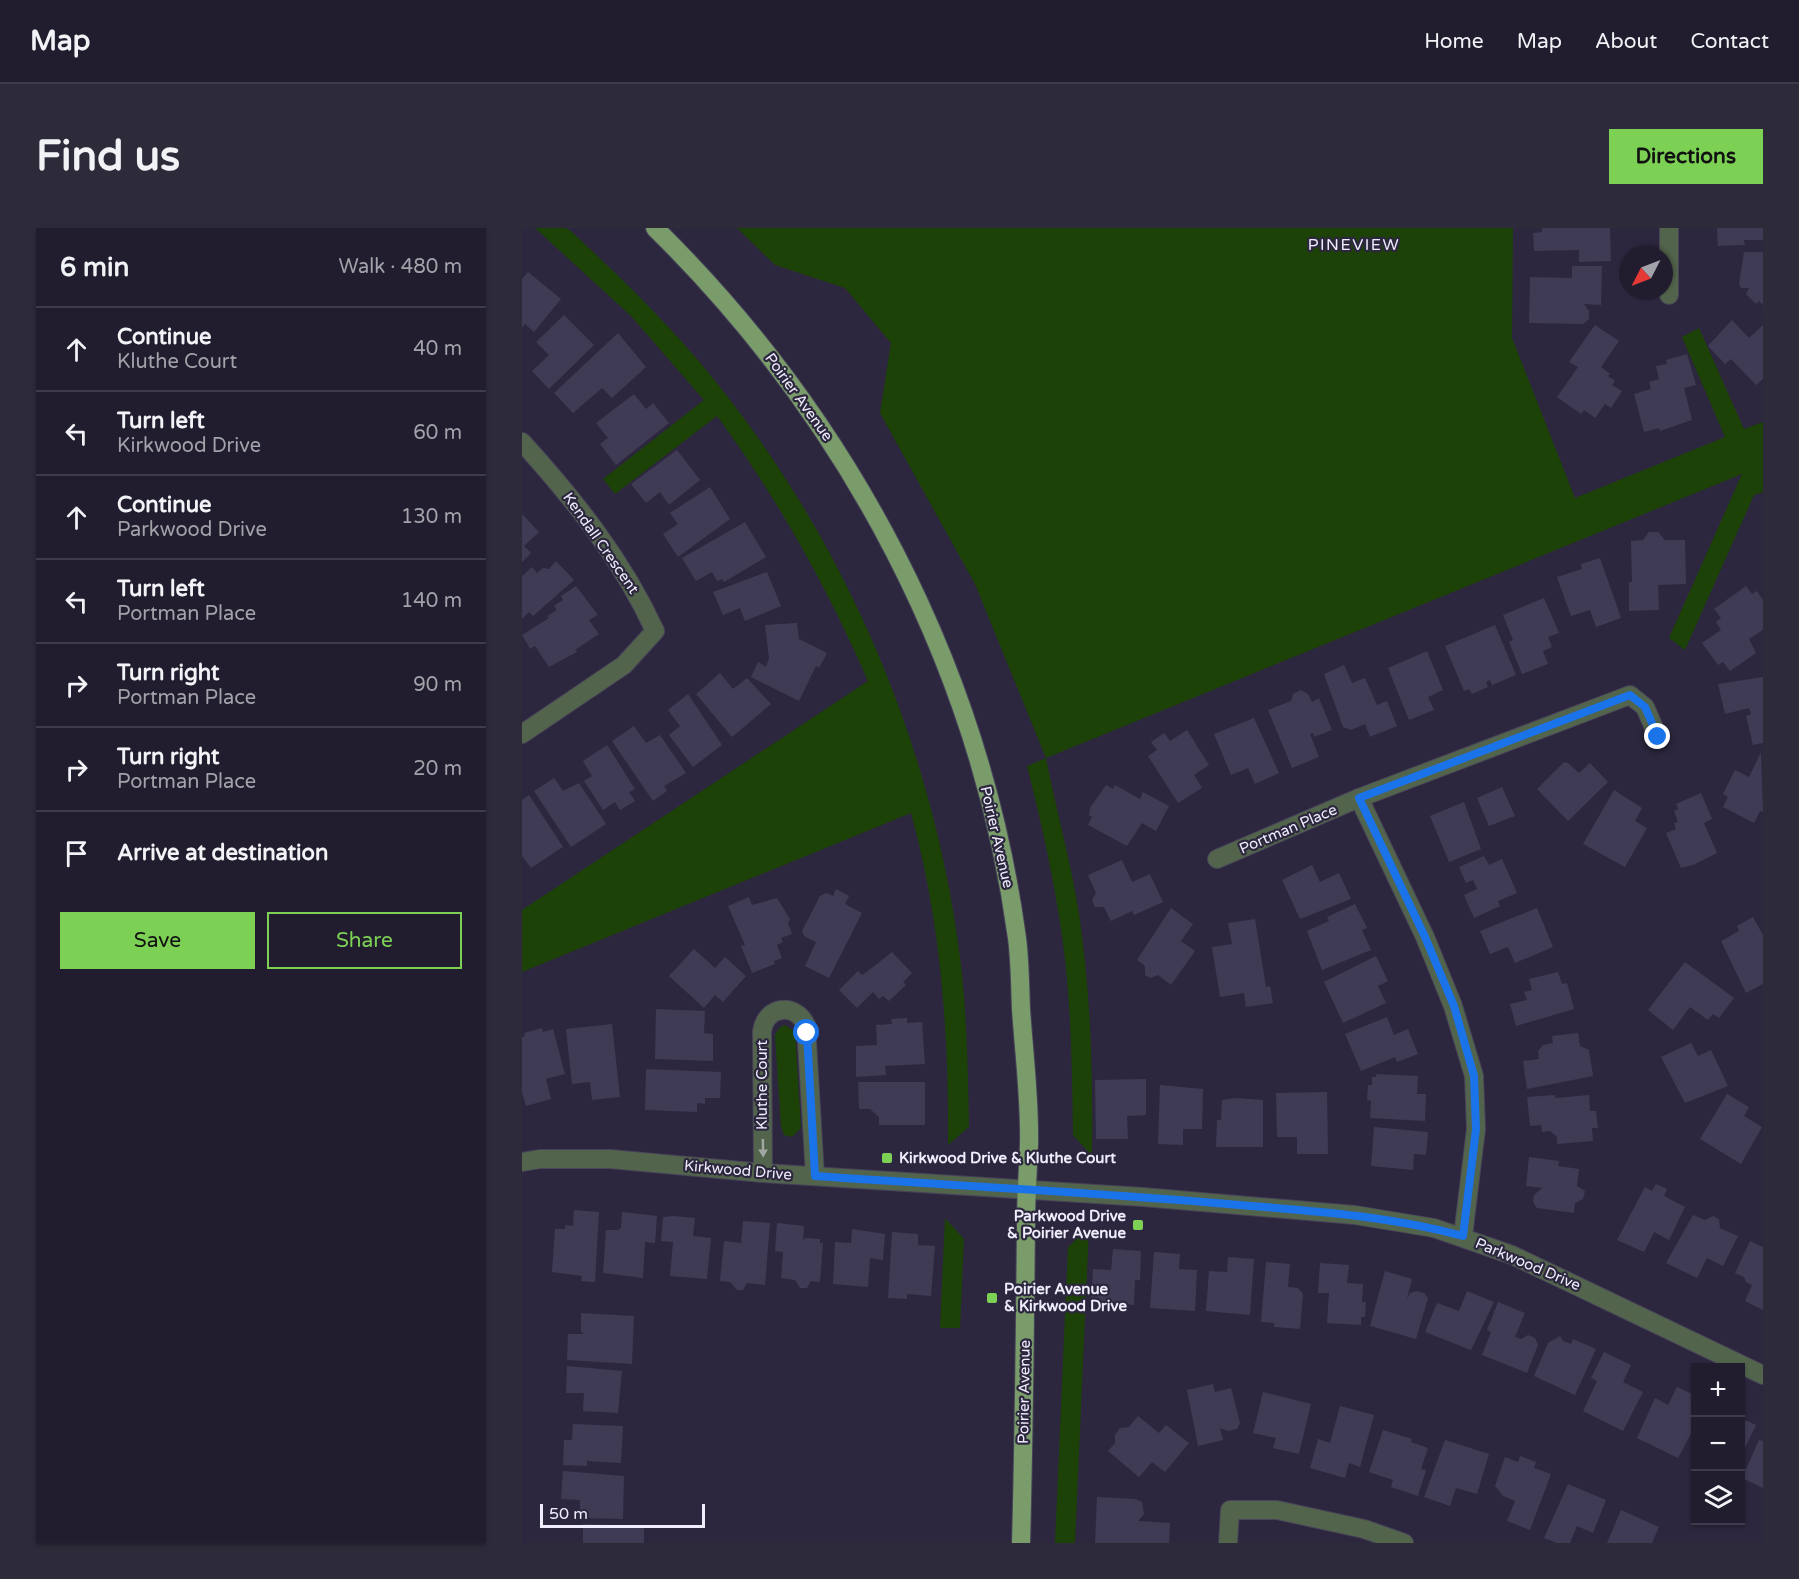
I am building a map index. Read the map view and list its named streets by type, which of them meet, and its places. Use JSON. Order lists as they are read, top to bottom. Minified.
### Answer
{"streets":{"main road":["Poirier Avenue"],"street":["Kendall Crescent","Portman Place","Kluthe Court","Kirkwood Drive","Parkwood Drive"]},"crossings":[["Poirier Avenue","Kirkwood Drive"],["Poirier Avenue","Parkwood Drive"],["Kluthe Court","Kirkwood Drive"],["Kirkwood Drive","Parkwood Drive"]],"districts":["PINEVIEW"],"places":{"transit":["Kirkwood Drive & Kluthe Court","Parkwood Drive & Poirier Avenue","Poirier Avenue & Kirkwood Drive"]},"scale_bar":"50 m","north":"bottom left","page":{"header":"Map","nav":["Home","Map","About","Contact"],"buttons":["Directions",["Save","Share"]],"title":"Find us","heading":["6 min","Walk · 480 m"],"list":[["Continue","Kluthe Court","40 m"],["Turn left","Kirkwood Drive","60 m"],["Continue","Parkwood Drive","130 m"],["Turn left","Portman Place","140 m"],["Turn right","Portman Place","90 m"],["Turn right","Portman Place","20 m"],"Arrive at destination"],"map_buttons":["+","−"],"scale":"50 m"}}
